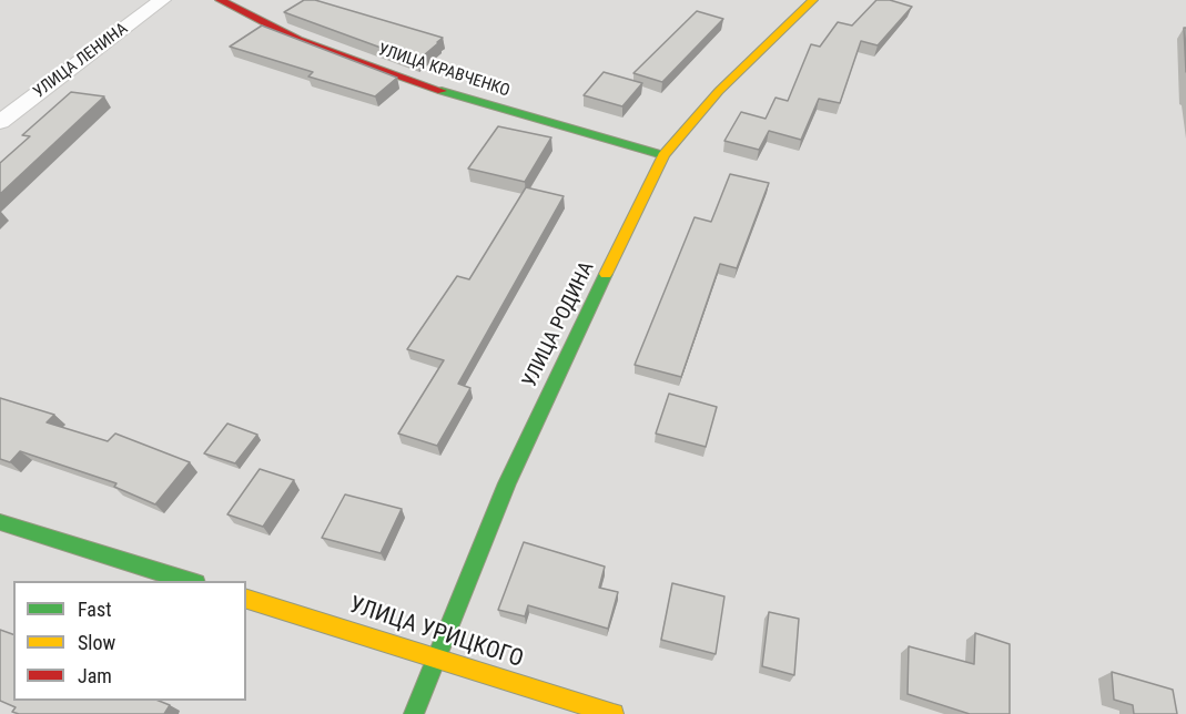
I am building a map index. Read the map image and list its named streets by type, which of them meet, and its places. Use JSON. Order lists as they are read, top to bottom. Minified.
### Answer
{"streets":{"street":["УЛИЦА ЛЕНИНА","УЛИЦА КРАВЧЕНКО","УЛИЦА РОДИНА","УЛИЦА УРИЦКОГО"]},"crossings":[["УЛИЦА КРАВЧЕНКО","УЛИЦА РОДИНА"],["УЛИЦА РОДИНА","УЛИЦА УРИЦКОГО"]],"legend":["Fast","Slow","Jam"]}
